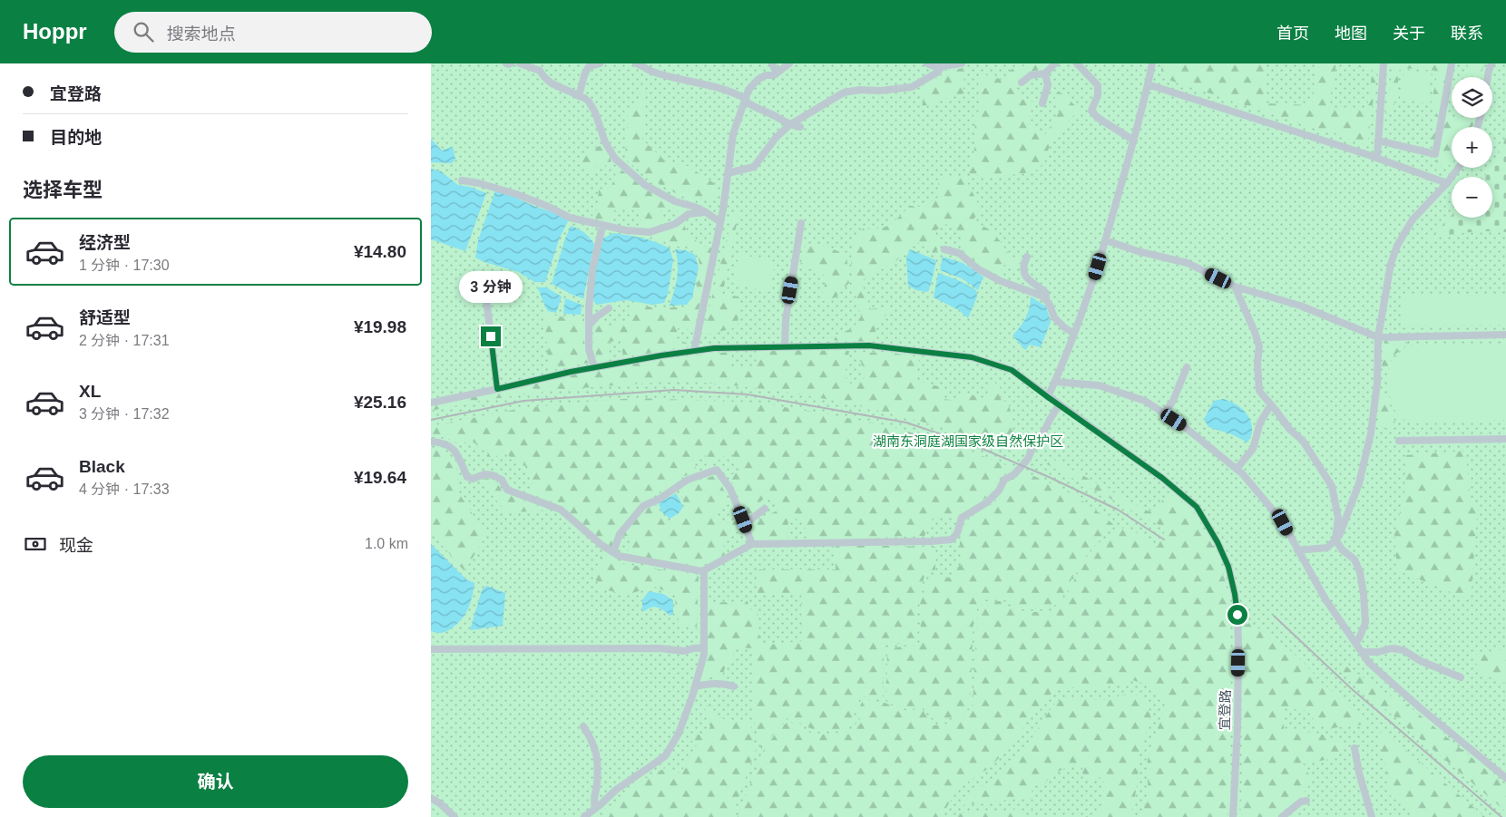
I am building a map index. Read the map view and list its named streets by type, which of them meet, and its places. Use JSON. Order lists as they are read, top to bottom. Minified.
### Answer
{"streets":{"street":["宜登路"]},"parks":["湖南东洞庭湖国家级自然保护区"],"page":{"header":"Hoppr","search":"搜索地点","nav":["首页","地图","关于","联系"],"banner":["宜登路","目的地"],"map_buttons":["+","−"],"heading":"选择车型","list":[{"name":"经济型","note":"1 分钟 · 17:30","value":"¥14.80"},{"name":"舒适型","note":"2 分钟 · 17:31","value":"¥19.98"},{"name":"XL","note":"3 分钟 · 17:32","value":"¥25.16"},{"name":"Black","note":"4 分钟 · 17:33","value":"¥19.64"}],"bubble":"3 分钟","pay":["现金","1.0 km"],"buttons":"确认"}}
